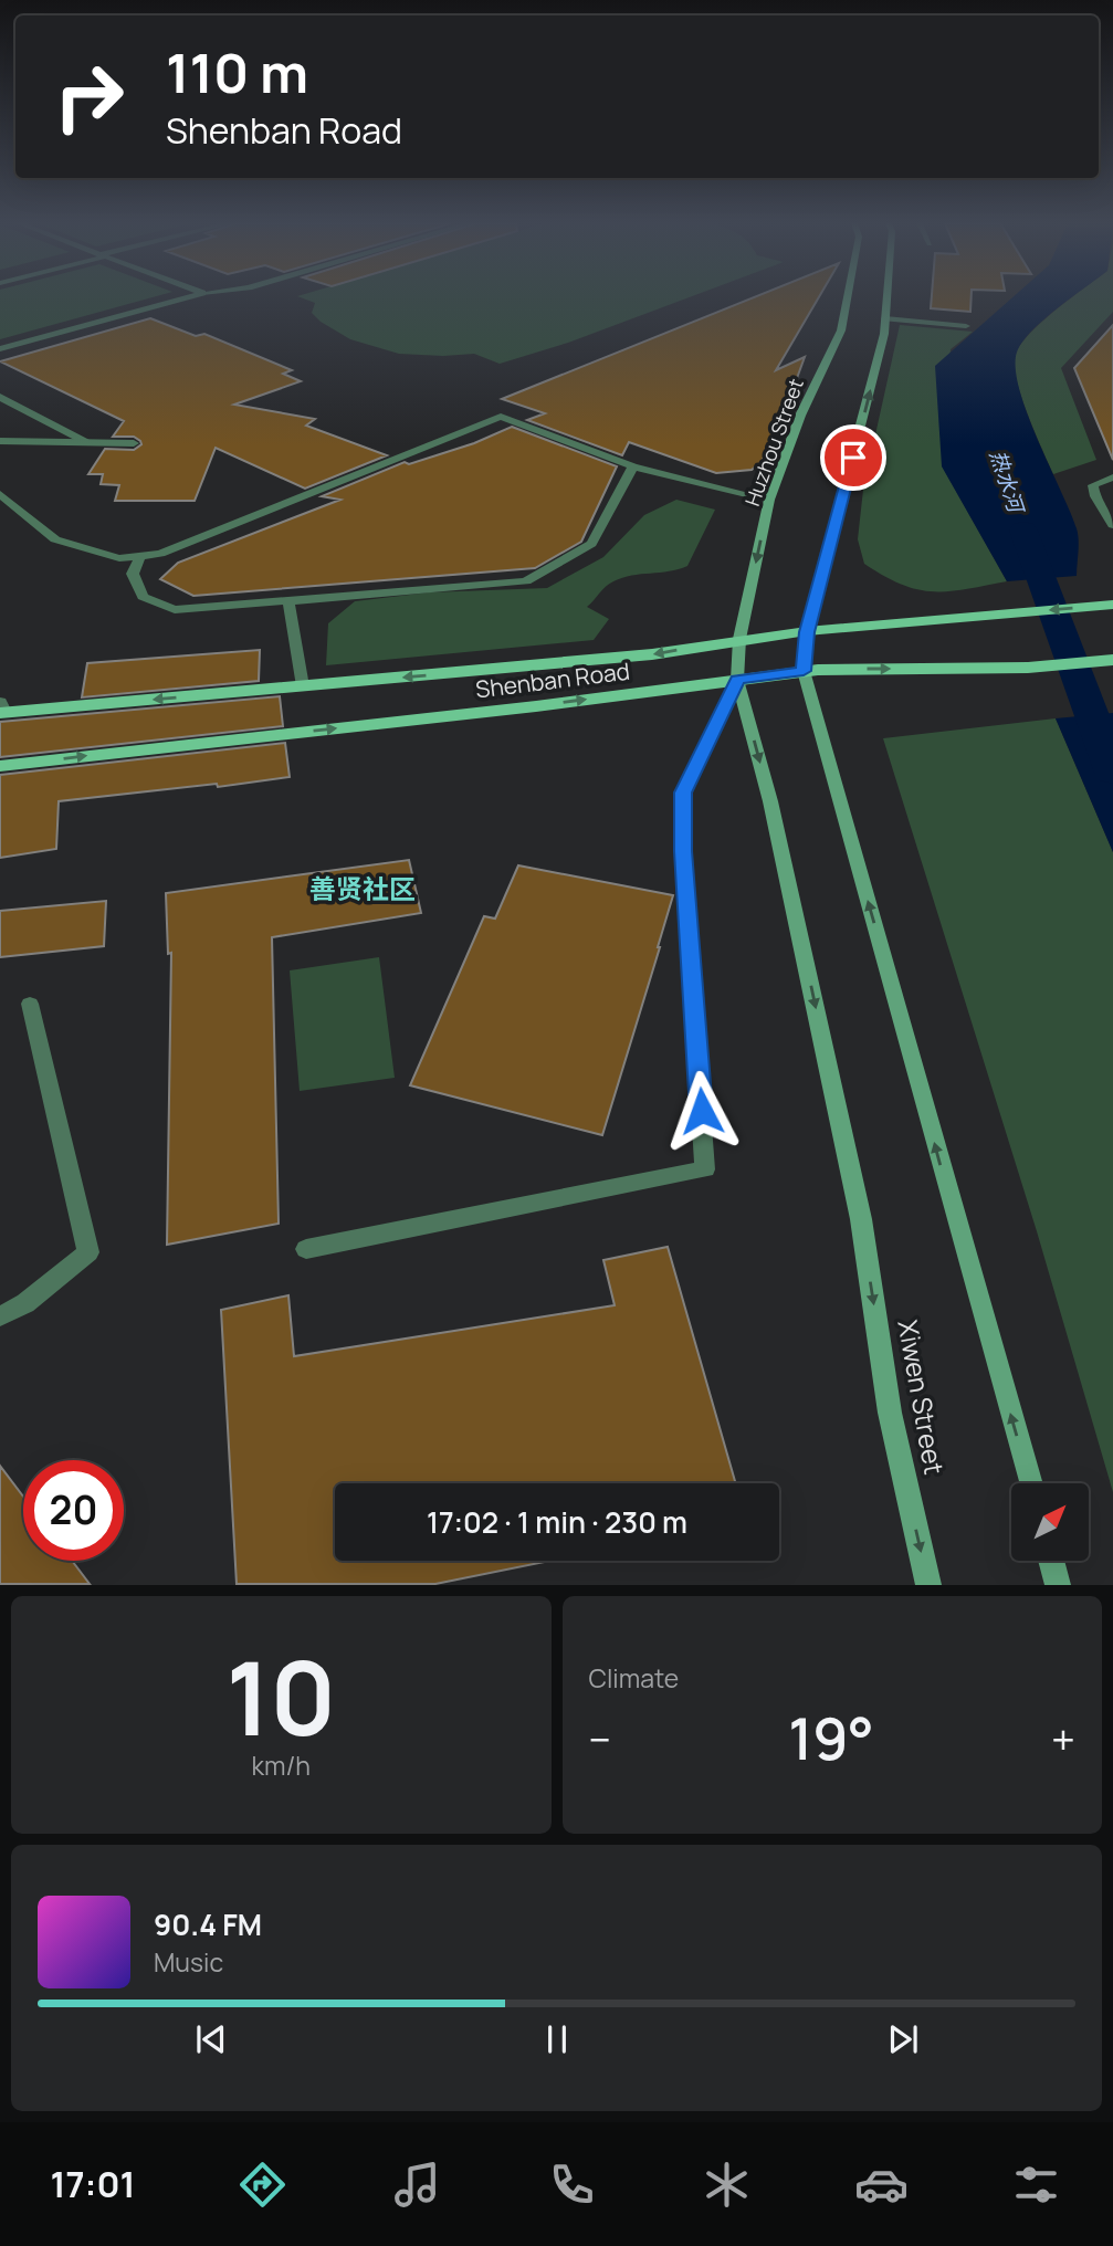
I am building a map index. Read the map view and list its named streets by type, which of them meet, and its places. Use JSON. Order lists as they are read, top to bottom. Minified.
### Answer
{"streets":{"main road":["Huzhou Street","Shenban Road","Xiwen Street"]},"crossings":[["Huzhou Street","Shenban Road"],["Huzhou Street","Xiwen Street"],["Shenban Road","Xiwen Street"]],"districts":["善贤社区"],"water":["热水河"],"north":"top right","page":{"turn":["110 m","Shenban Road"],"limit":"20","trip":"17:02 · 1 min · 230 m","tile":[["10","km/h"],"Climate"],"heat":["−","19°","+"],"song":["90.4 FM","Music"],"tabs":"17:01"}}
